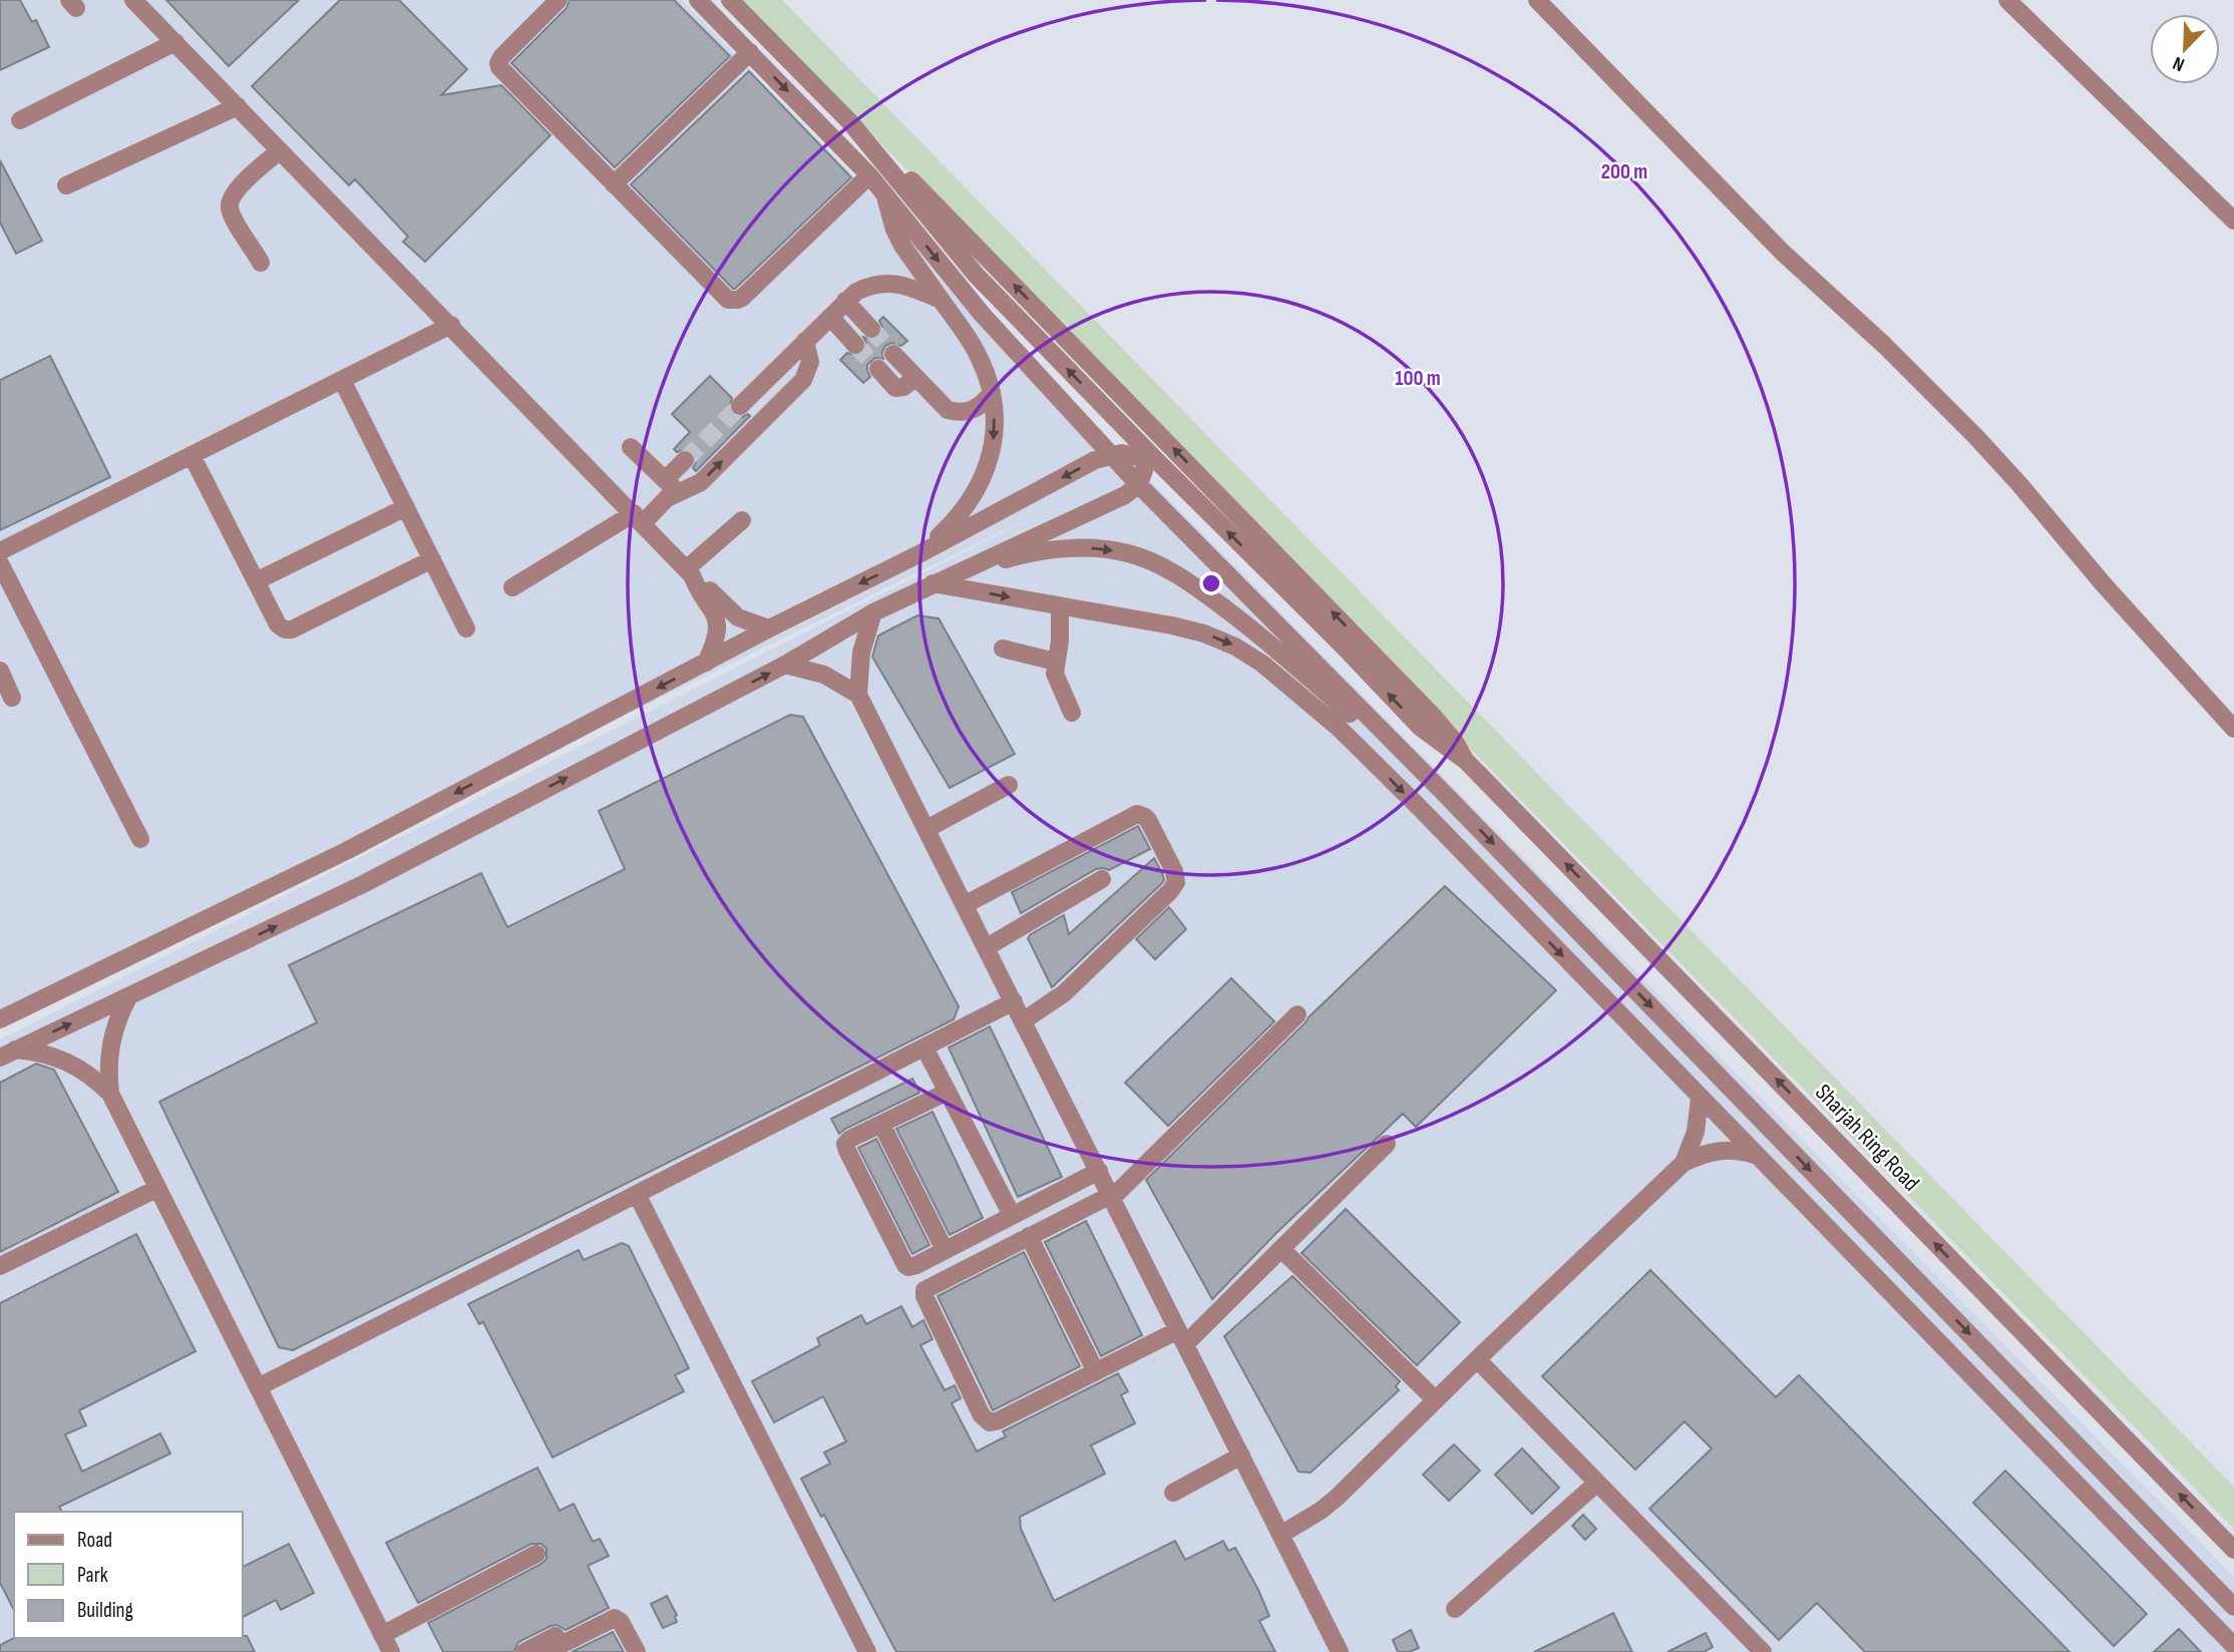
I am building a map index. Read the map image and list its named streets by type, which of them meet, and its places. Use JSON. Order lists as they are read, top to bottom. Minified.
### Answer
{"streets":{"street":["Sharjah Ring Road"]},"legend":["Road","Park","Building"],"north":"bottom left","rings":["200 m","100 m"]}
